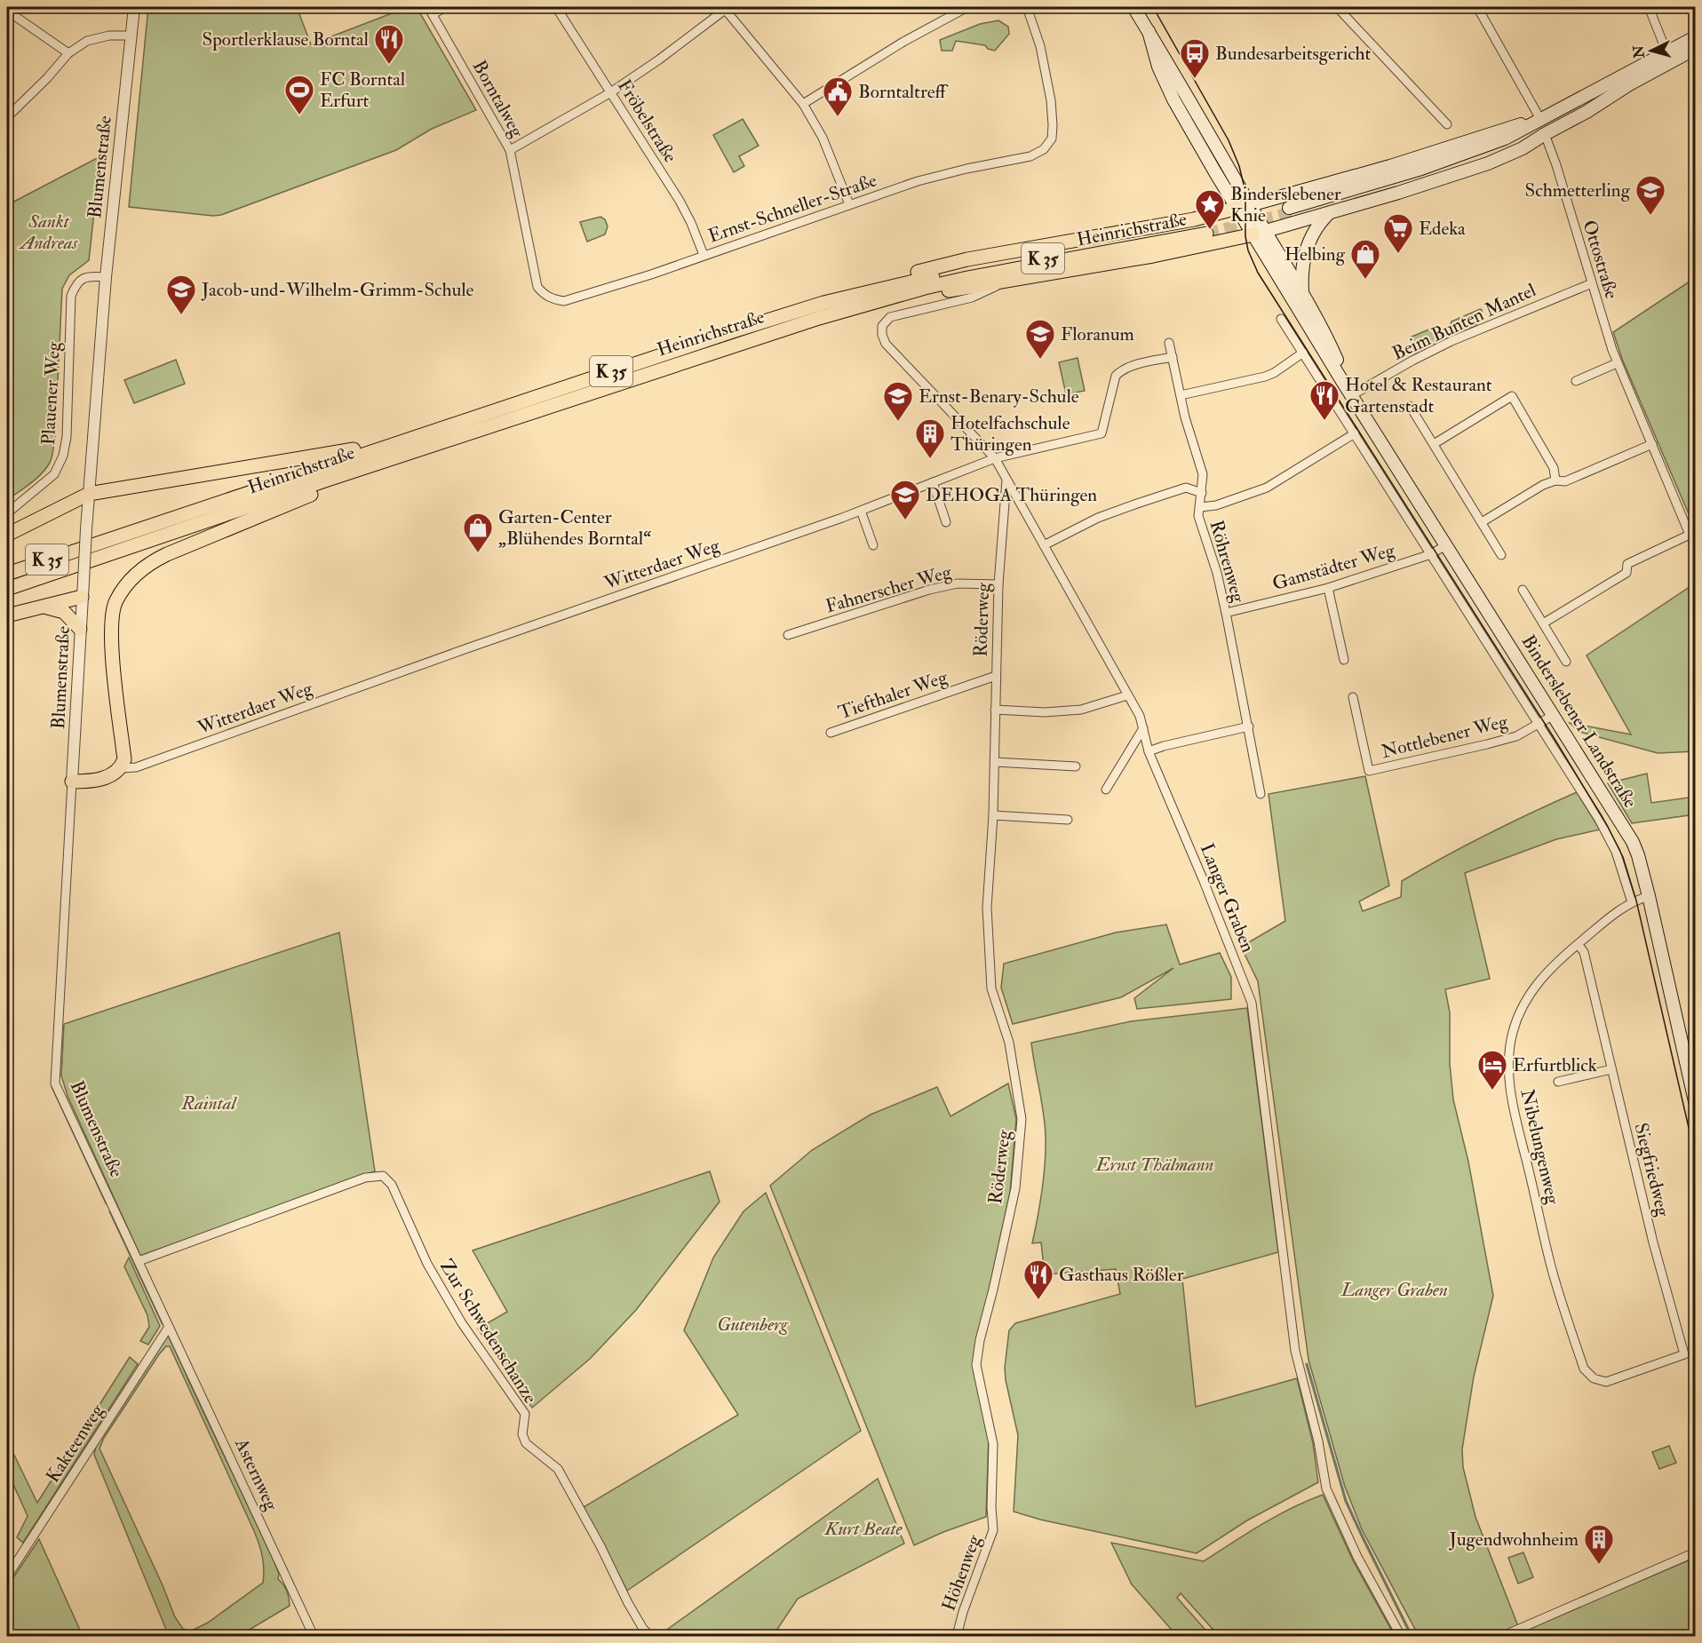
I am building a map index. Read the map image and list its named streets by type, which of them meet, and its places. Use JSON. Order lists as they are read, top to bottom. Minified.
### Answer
{"streets":{"highway":["Heinrichstraße","K 35"],"main road":["Binderslebener Landstraße"],"street":["Borntalweg","Fröbelstraße","Blumenstraße","Ernst-Schneller-Straße","Ottostraße","Beim Bunten Mantel","Plauener Weg","Röhrenweg","Witterdaer Weg","Gamstädter Weg","Fahnerscher Weg","Röderweg","Tiefthaler Weg","Nottlebener Weg","Langer Graben","Nibelungenweg","Siegfriedweg","Zur Schwedenschanze","Kakteenweg","Asternweg","Höhenweg"]},"crossings":[["Borntalweg","Ernst-Schneller-Straße"],["Fröbelstraße","Ernst-Schneller-Straße"],["Blumenstraße","Plauener Weg"],["Blumenstraße","Zur Schwedenschanze"],["Blumenstraße","Kakteenweg"],["Blumenstraße","Asternweg"],["Heinrichstraße","K 35"],["K 35","Ottostraße"],["K 35","Binderslebener Landstraße"],["K 35","Langer Graben"],["Ottostraße","Beim Bunten Mantel"],["Beim Bunten Mantel","Binderslebener Landstraße"],["Röhrenweg","Witterdaer Weg"],["Röhrenweg","Gamstädter Weg"],["Witterdaer Weg","Langer Graben"],["Gamstädter Weg","Binderslebener Landstraße"],["Fahnerscher Weg","Röderweg"],["Röderweg","Tiefthaler Weg"],["Röderweg","Langer Graben"],["Röderweg","Höhenweg"],["Binderslebener Landstraße","Nottlebener Weg"],["Binderslebener Landstraße","Nibelungenweg"],["Nibelungenweg","Siegfriedweg"],["Kakteenweg","Asternweg"]],"parks":["Sankt Andreas","Raintal","Ernst Thälmann","Langer Graben","Gutenberg","Kurt Beate"],"places":{"restaurant":["Sportlerklause Borntal","Hotel & Restaurant Gartenstadt","Gasthaus Rößler"],"bus stop":["Bundesarbeitsgericht"],"sports":["FC Borntal Erfurt"],"public building":["Borntaltreff"],"school or university":["Schmetterling","Jacob-und-Wilhelm-Grimm-Schule","Floranum","Ernst-Benary-Schule","DEHOGA Thüringen"],"place":["Binderslebener Knie"],"supermarket":["Edeka"],"shop":["Helbing","Garten-Center „Blühendes Borntal“"],"building":["Hotelfachschule Thüringen","Jugendwohnheim"],"hotel":["Erfurtblick"]},"north":"left"}
